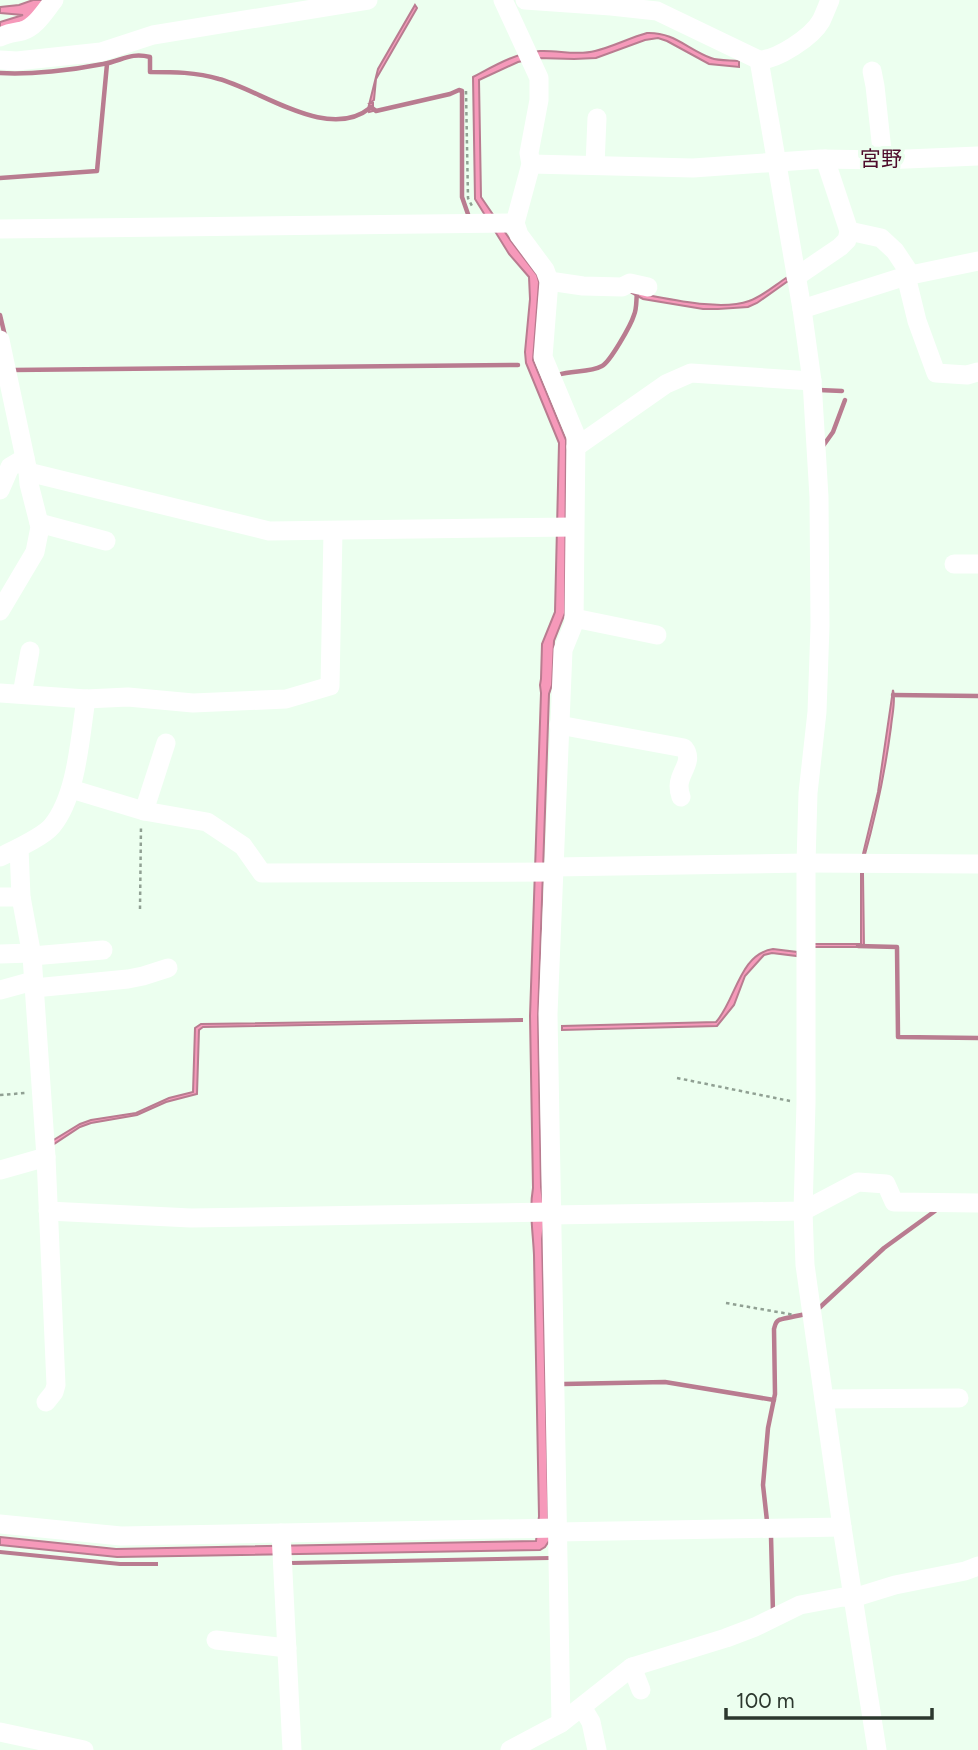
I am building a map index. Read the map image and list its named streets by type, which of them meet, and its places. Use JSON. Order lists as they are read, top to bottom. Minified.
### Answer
{"districts":["宮野"],"scale_bar":"100 m"}
